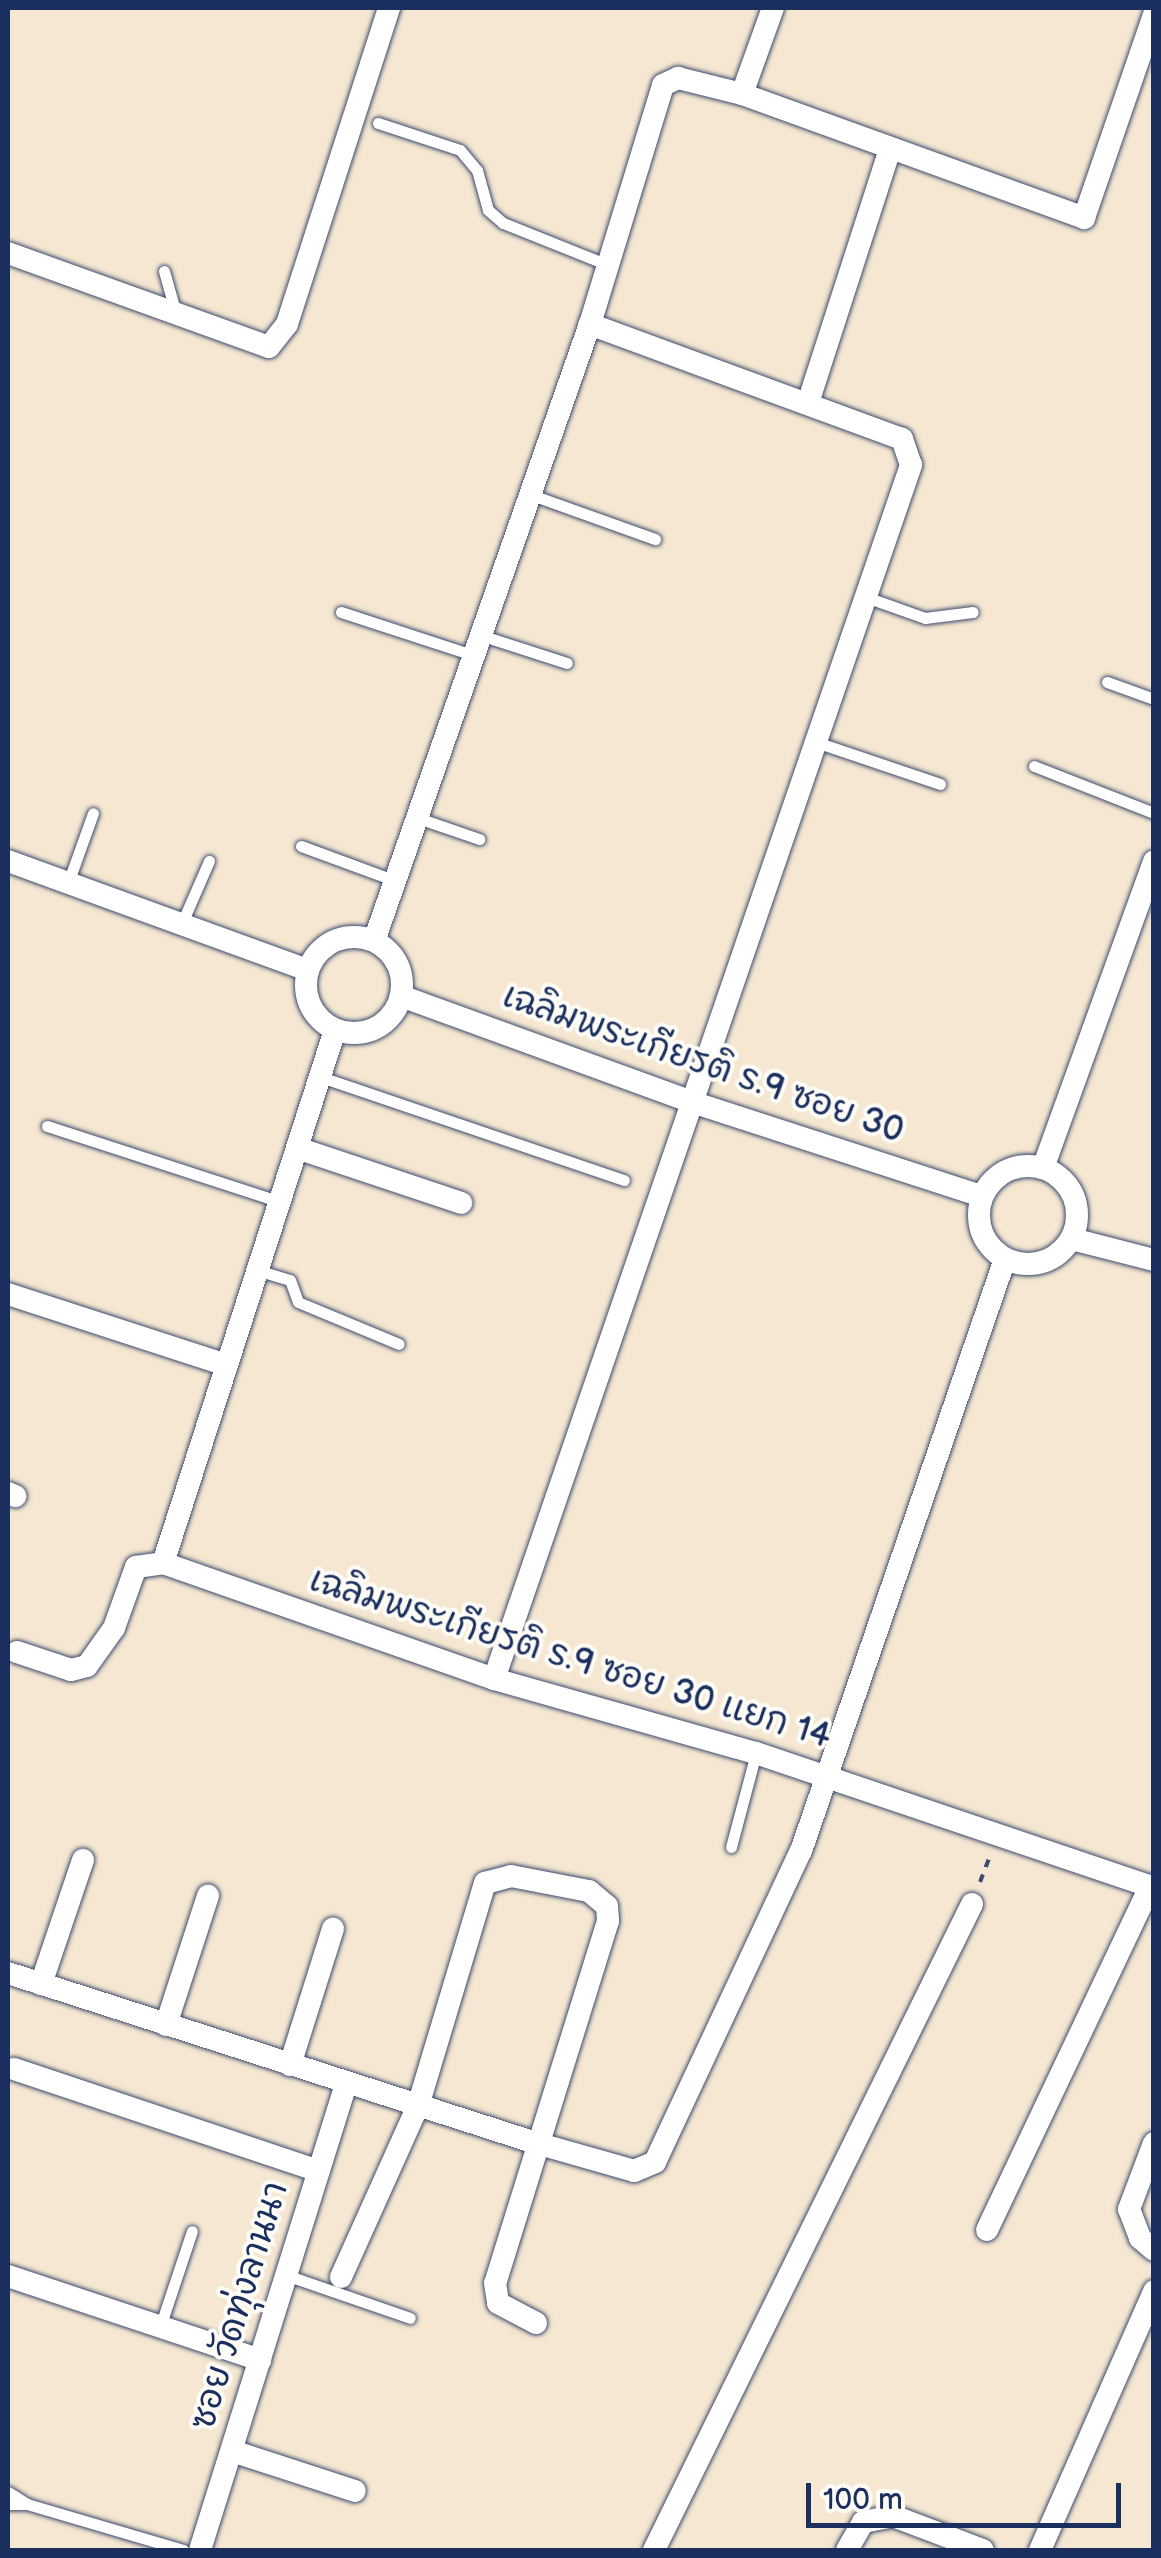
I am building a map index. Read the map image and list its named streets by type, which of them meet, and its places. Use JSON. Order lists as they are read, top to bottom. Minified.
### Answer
{"streets":{"street":["เฉลิมพระเกียรติ ร.9 ซอย 30","เฉลิมพระเกียรติ ร.9 ซอย 30 แยก 14","ซอย วัดทุ่งลานนา"]},"scale_bar":"100 m"}
